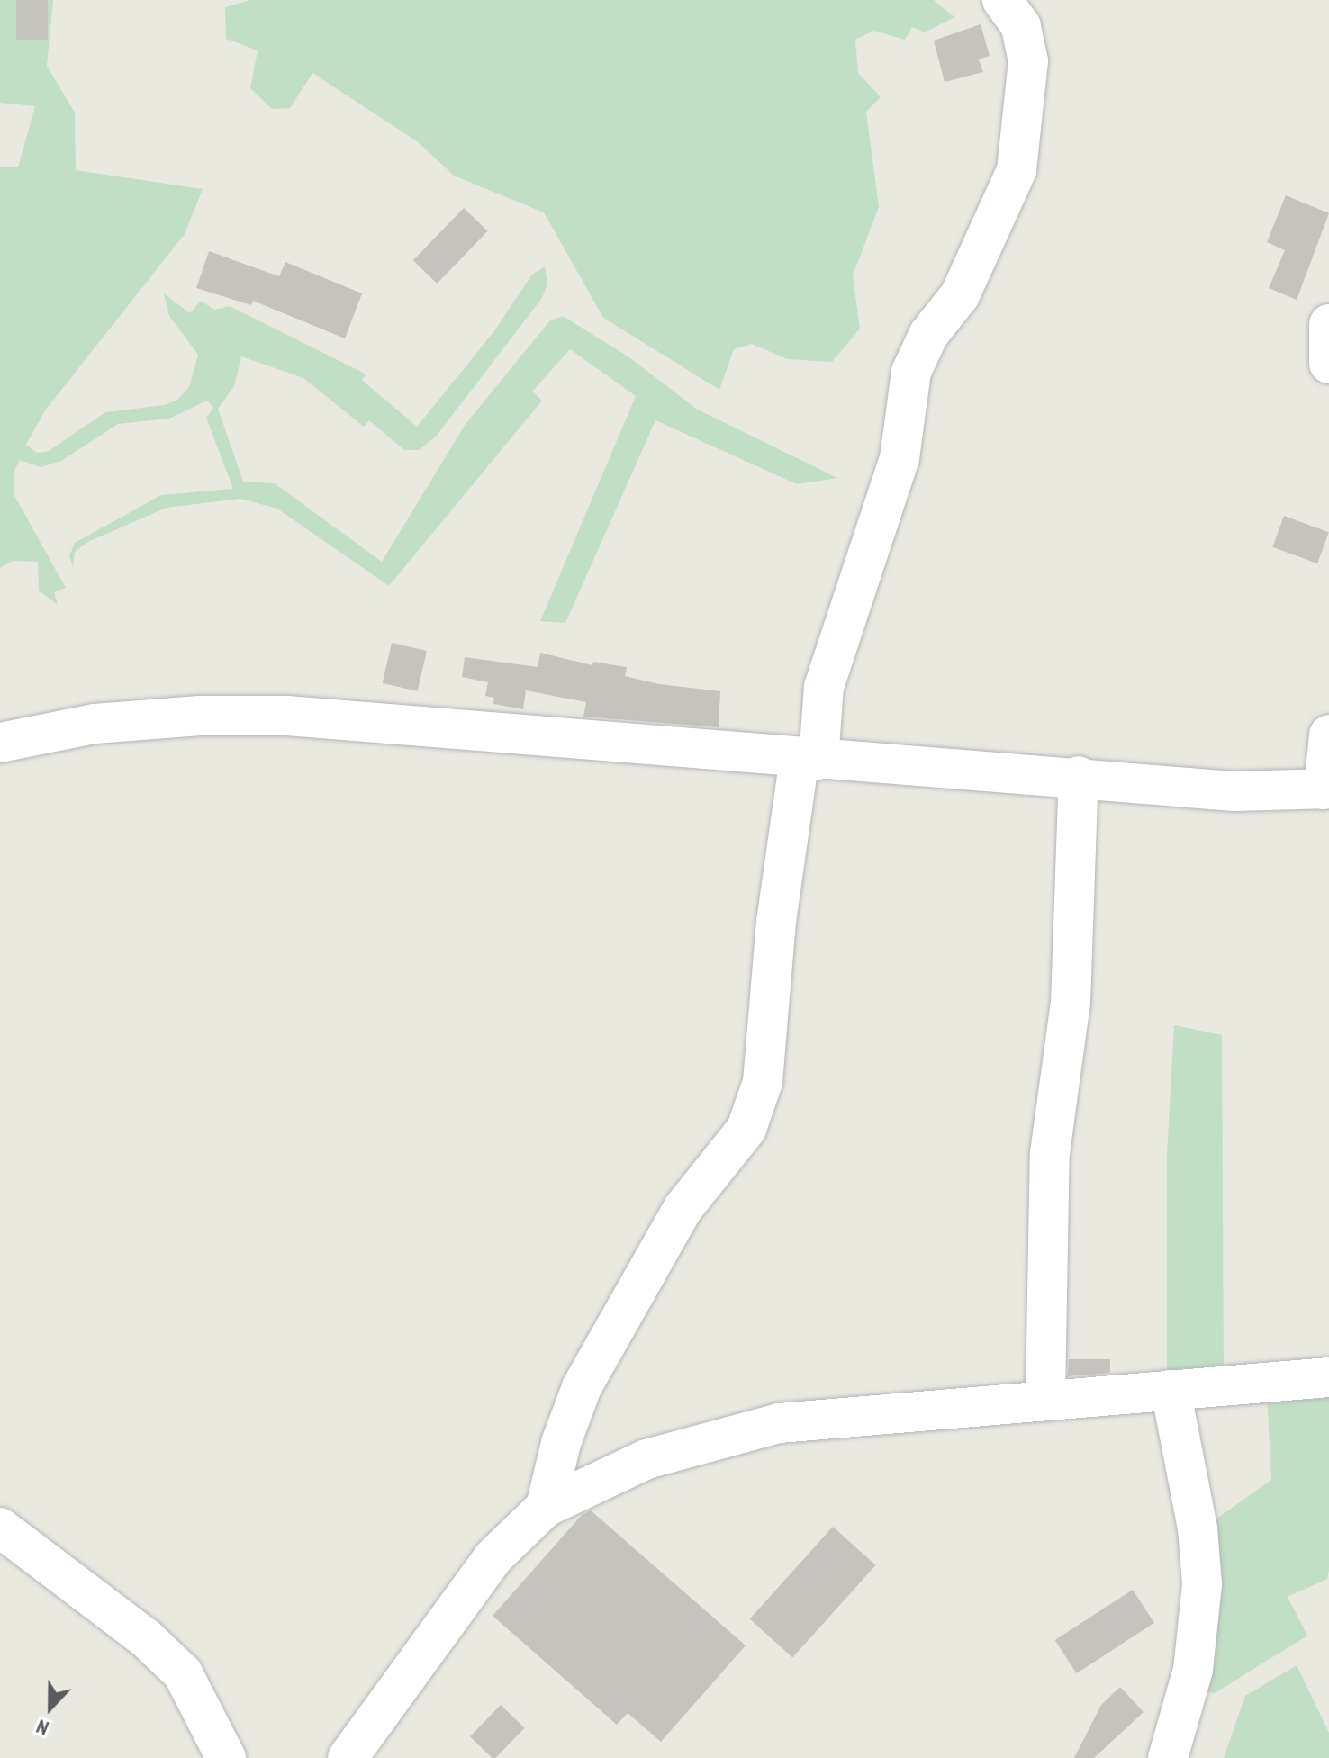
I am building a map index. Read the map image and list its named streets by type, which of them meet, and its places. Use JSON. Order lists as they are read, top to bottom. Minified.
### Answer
{"north":"bottom"}
